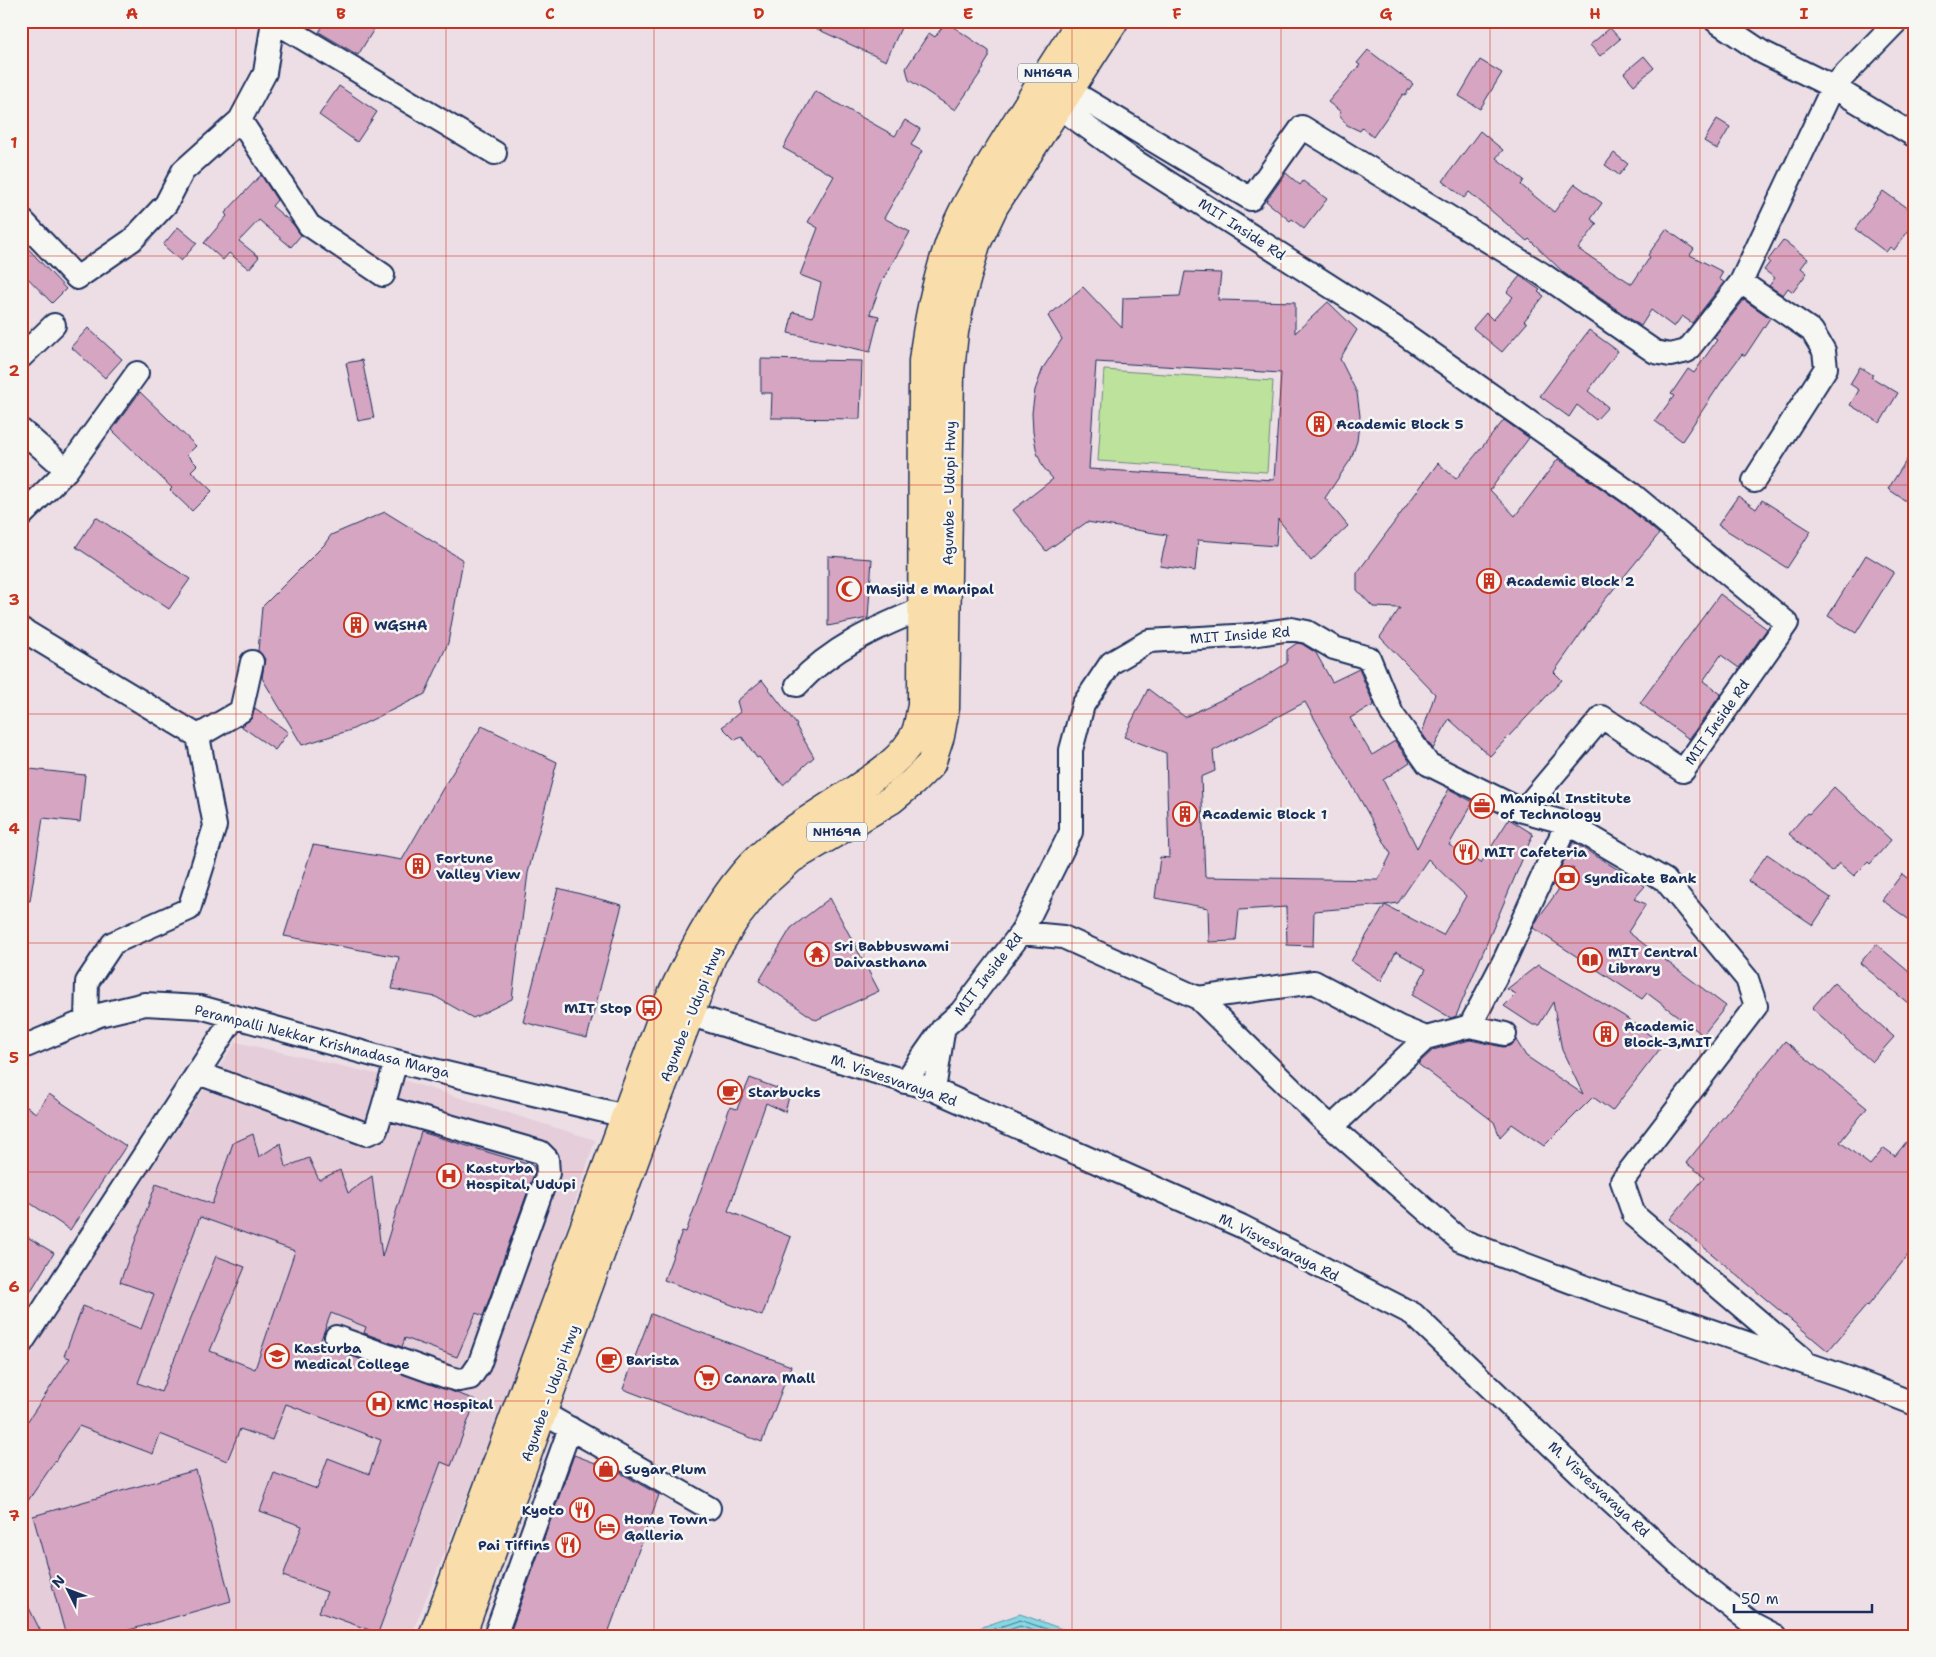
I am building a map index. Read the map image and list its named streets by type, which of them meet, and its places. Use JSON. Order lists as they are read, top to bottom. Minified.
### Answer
{"streets":{"highway":["NH169A","Agumbe - Udupi Hwy"],"street":["MIT Inside Rd","Perampalli Nekkar Krishnadasa Marga","M. Visvesvaraya Rd"]},"crossings":[["MIT Inside Rd","Agumbe - Udupi Hwy"],["MIT Inside Rd","M. Visvesvaraya Rd"],["Agumbe - Udupi Hwy","Perampalli Nekkar Krishnadasa Marga"],["Agumbe - Udupi Hwy","M. Visvesvaraya Rd"]],"places":{"building":["Academic Block 5","Academic Block 2","WGSHA","Academic Block 1","Fortune Valley View","Academic Block-3,MIT"],"mosque":["Masjid e Manipal"],"office":["Manipal Institute of Technology"],"restaurant":["MIT Cafeteria","Kyoto","Pai Tiffins"],"bank":["Syndicate Bank"],"temple":["Sri Babbuswami Daivasthana"],"library":["MIT Central Library"],"bus stop":["MIT Stop"],"cafe":["Starbucks","Barista"],"hospital":["Kasturba Hospital, Udupi","KMC Hospital"],"school or university":["Kasturba Medical College"],"supermarket":["Canara Mall"],"shop":["Sugar Plum"],"hotel":["Home Town Galleria"]},"scale_bar":"50 m","north":"top left","grid":{"columns":["A","B","C","D","E","F","G","H","I"],"rows":["1","2","3","4","5","6","7"]}}
